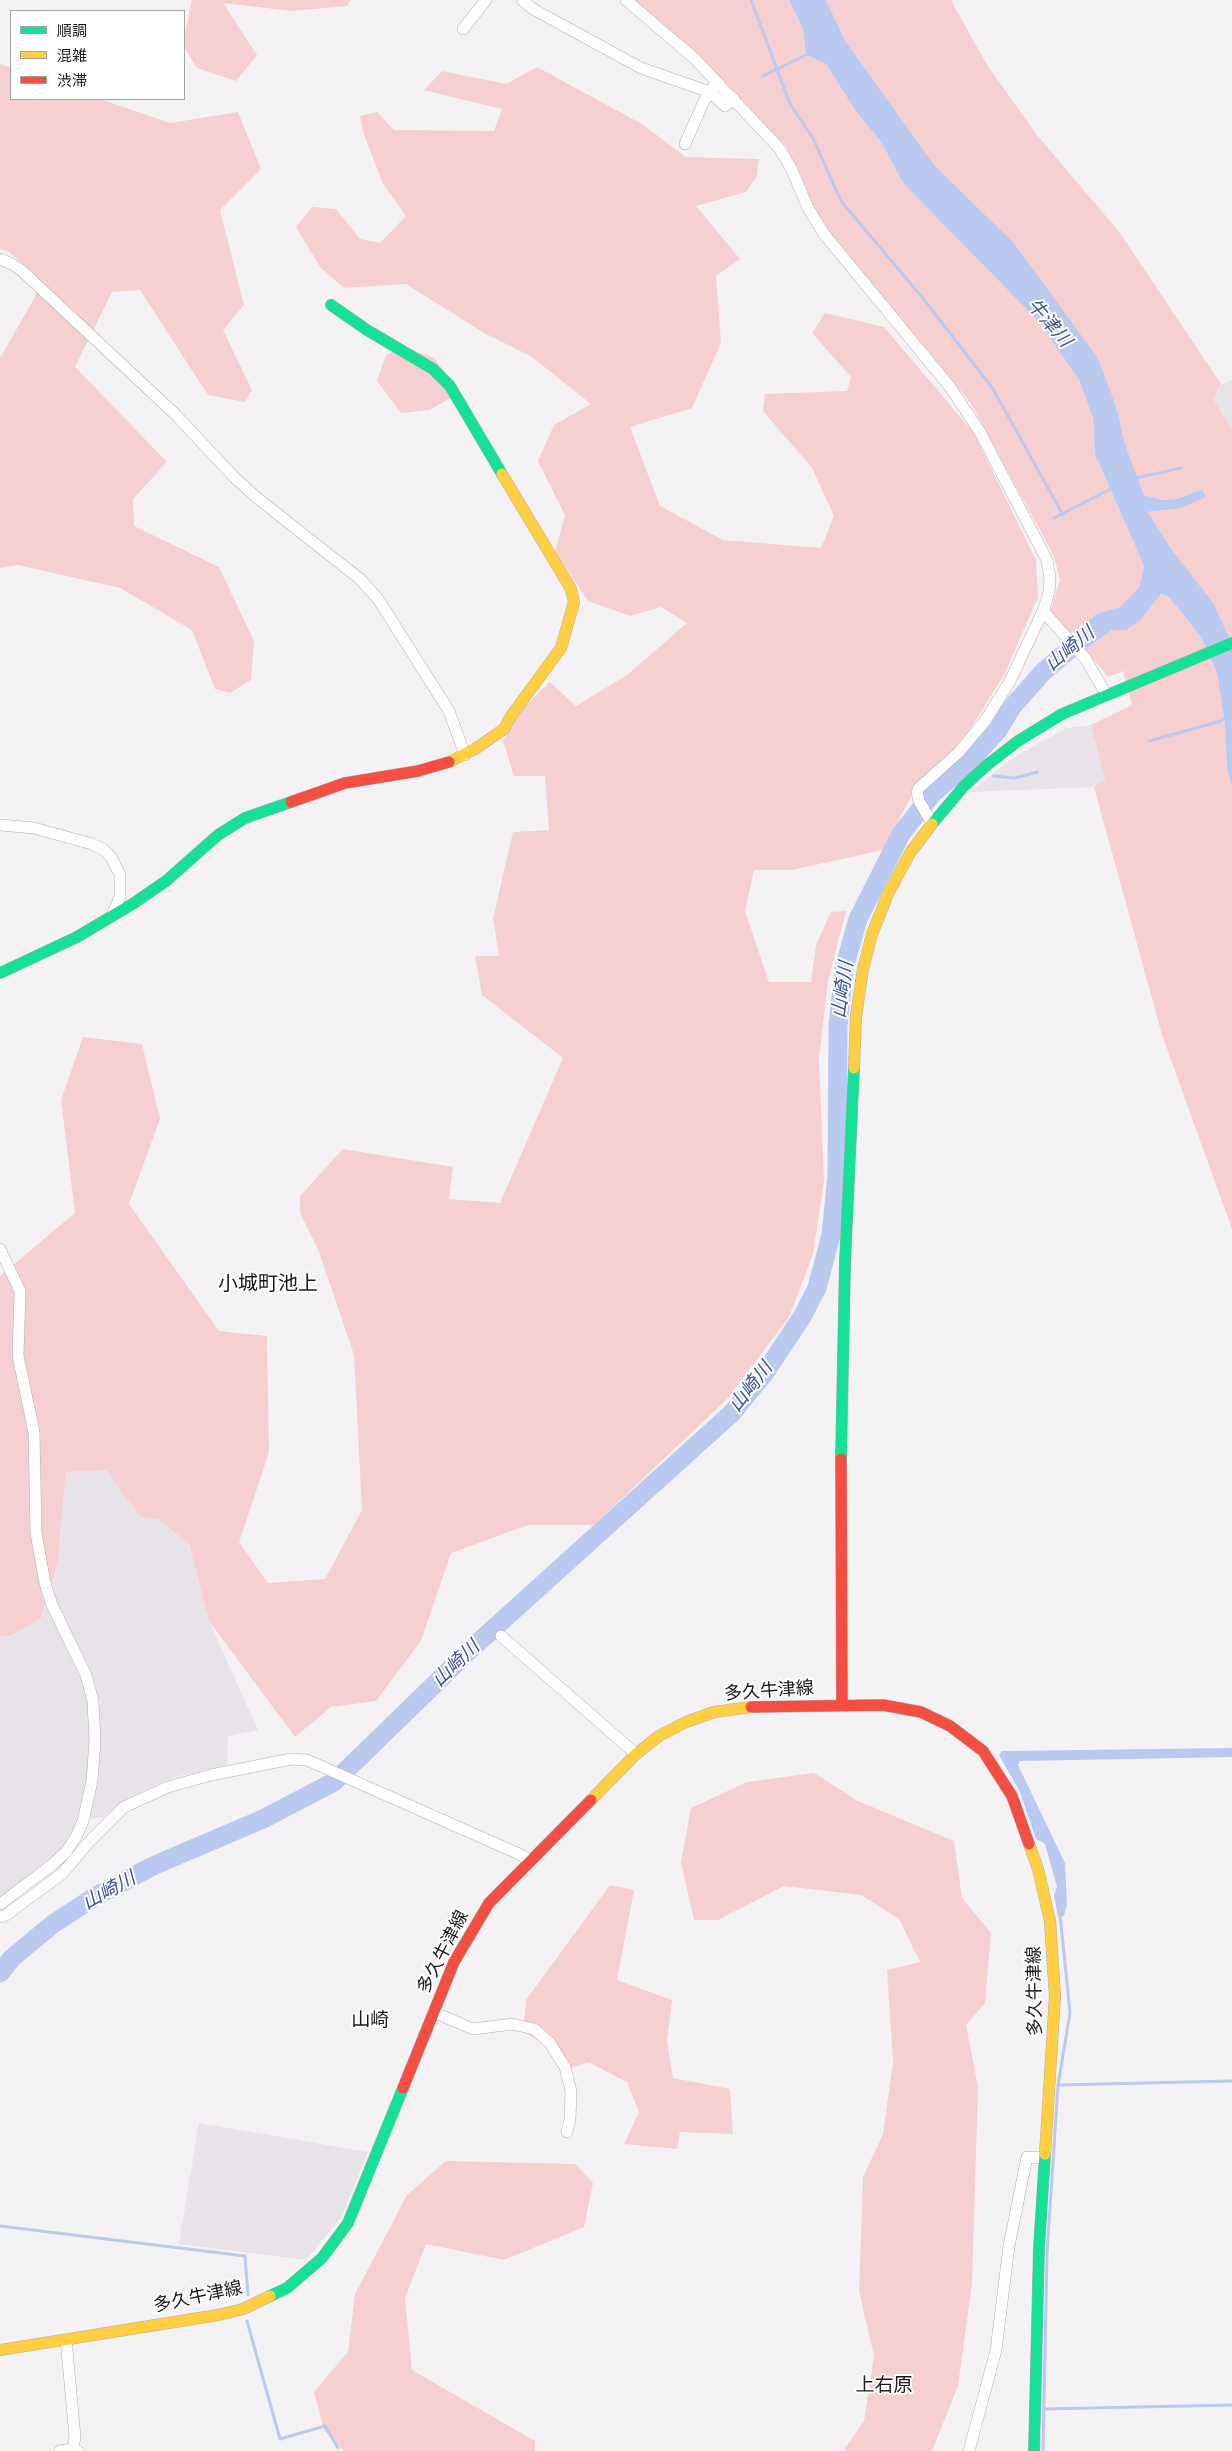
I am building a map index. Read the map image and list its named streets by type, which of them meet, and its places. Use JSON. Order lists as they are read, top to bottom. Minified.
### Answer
{"streets":{"street":["多久牛津線"]},"districts":["小城町池上","山崎","上右原"],"water":["牛津川","山崎川"],"legend":["順調","混雑","渋滞"]}
